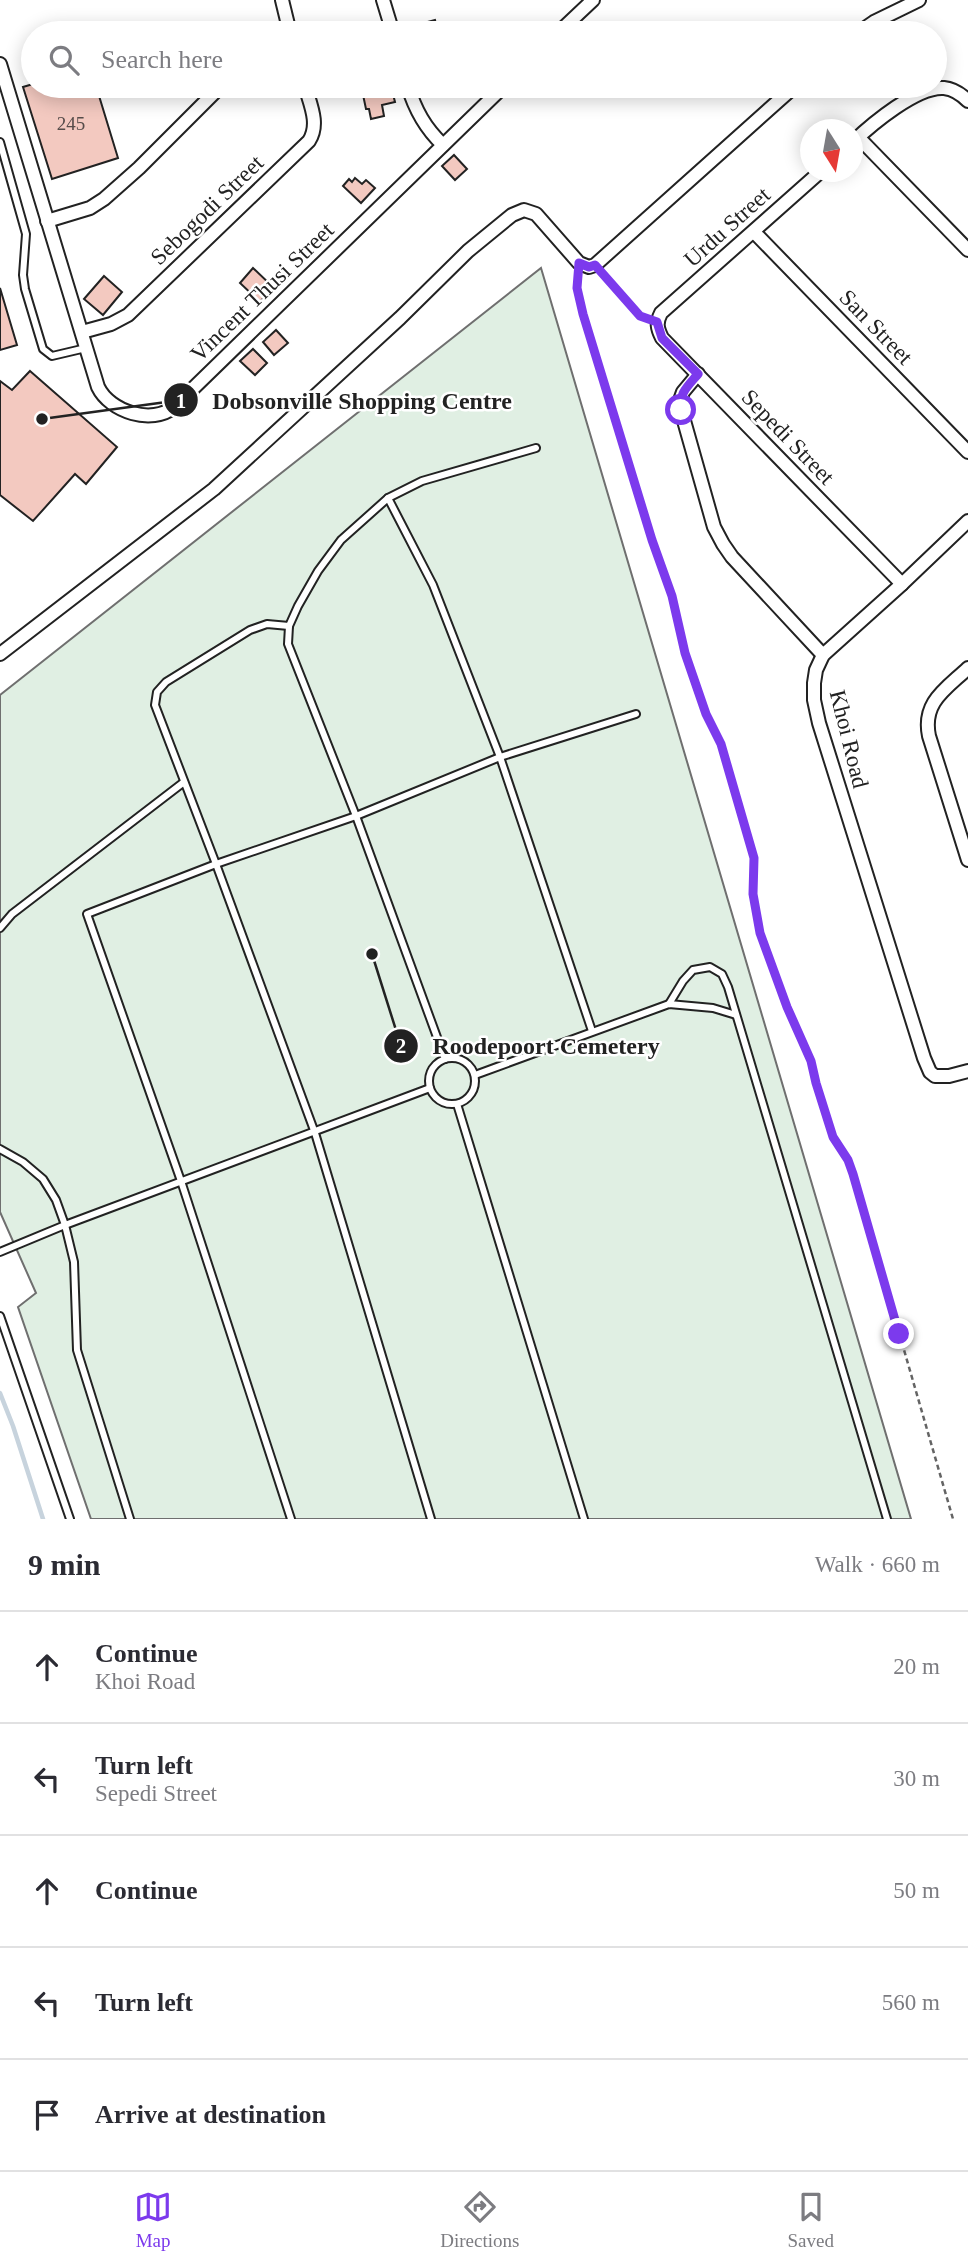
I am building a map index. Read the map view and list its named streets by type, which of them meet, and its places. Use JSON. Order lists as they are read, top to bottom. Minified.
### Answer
{"streets":{"street":["Sebogodi Street","Urdu Street","Vincent Thusi Street","San Street","Sepedi Street","Khoi Road"]},"crossings":[["Sebogodi Street","Vincent Thusi Street"],["Urdu Street","San Street"],["Urdu Street","Sepedi Street"]],"places":["Dobsonville Shopping Centre","Roodepoort Cemetery"],"house_numbers":["245"],"north":"bottom","page":{"search":"Search here","heading":["9 min","Walk · 660 m"],"list":[["Continue","Khoi Road","20 m"],["Turn left","Sepedi Street","30 m"],["Continue","50 m"],["Turn left","560 m"],"Arrive at destination"],"nav":["Map","Directions","Saved"]}}
